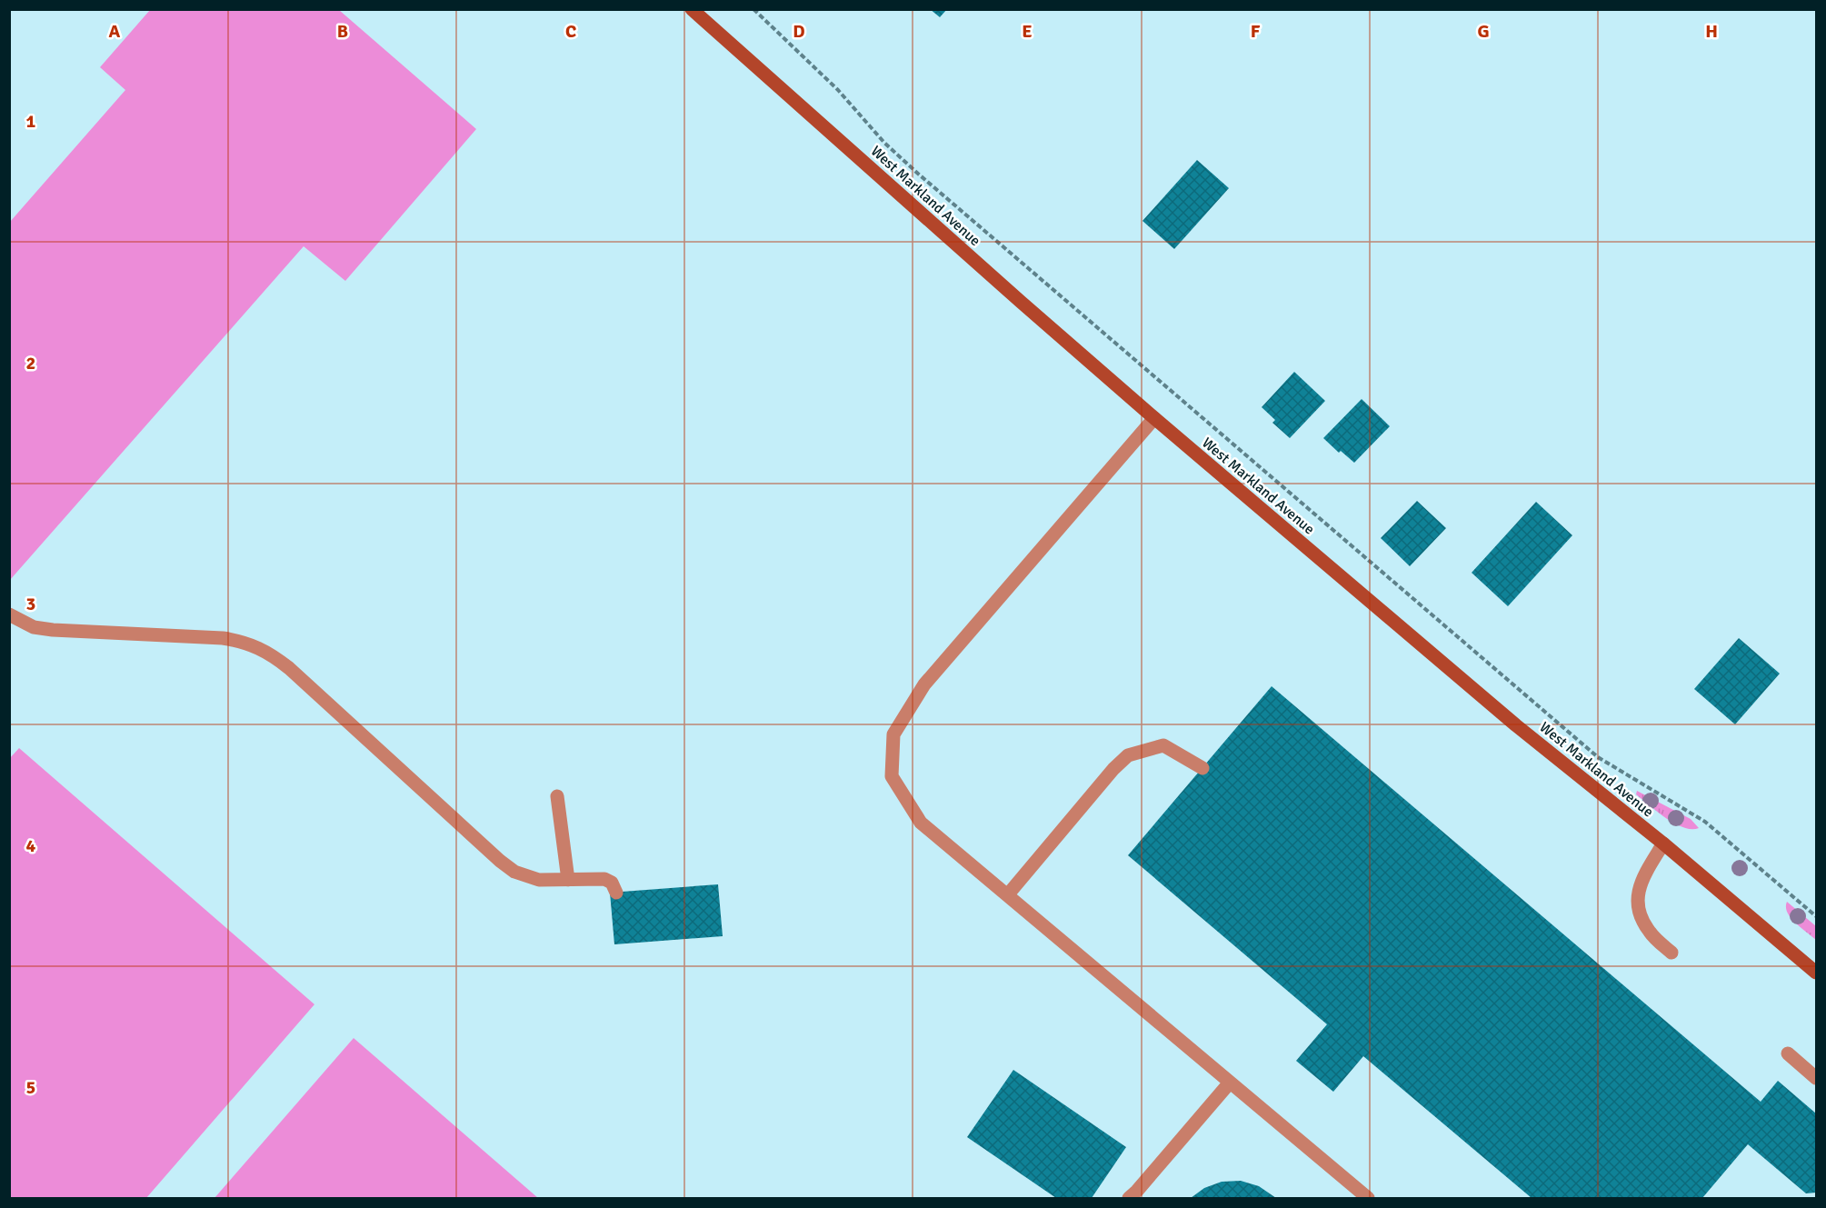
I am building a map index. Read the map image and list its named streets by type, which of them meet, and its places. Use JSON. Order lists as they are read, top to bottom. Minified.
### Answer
{"streets":{"main road":["West Markland Avenue"]},"grid":{"columns":["A","B","C","D","E","F","G","H"],"rows":["1","2","3","4","5"]}}
